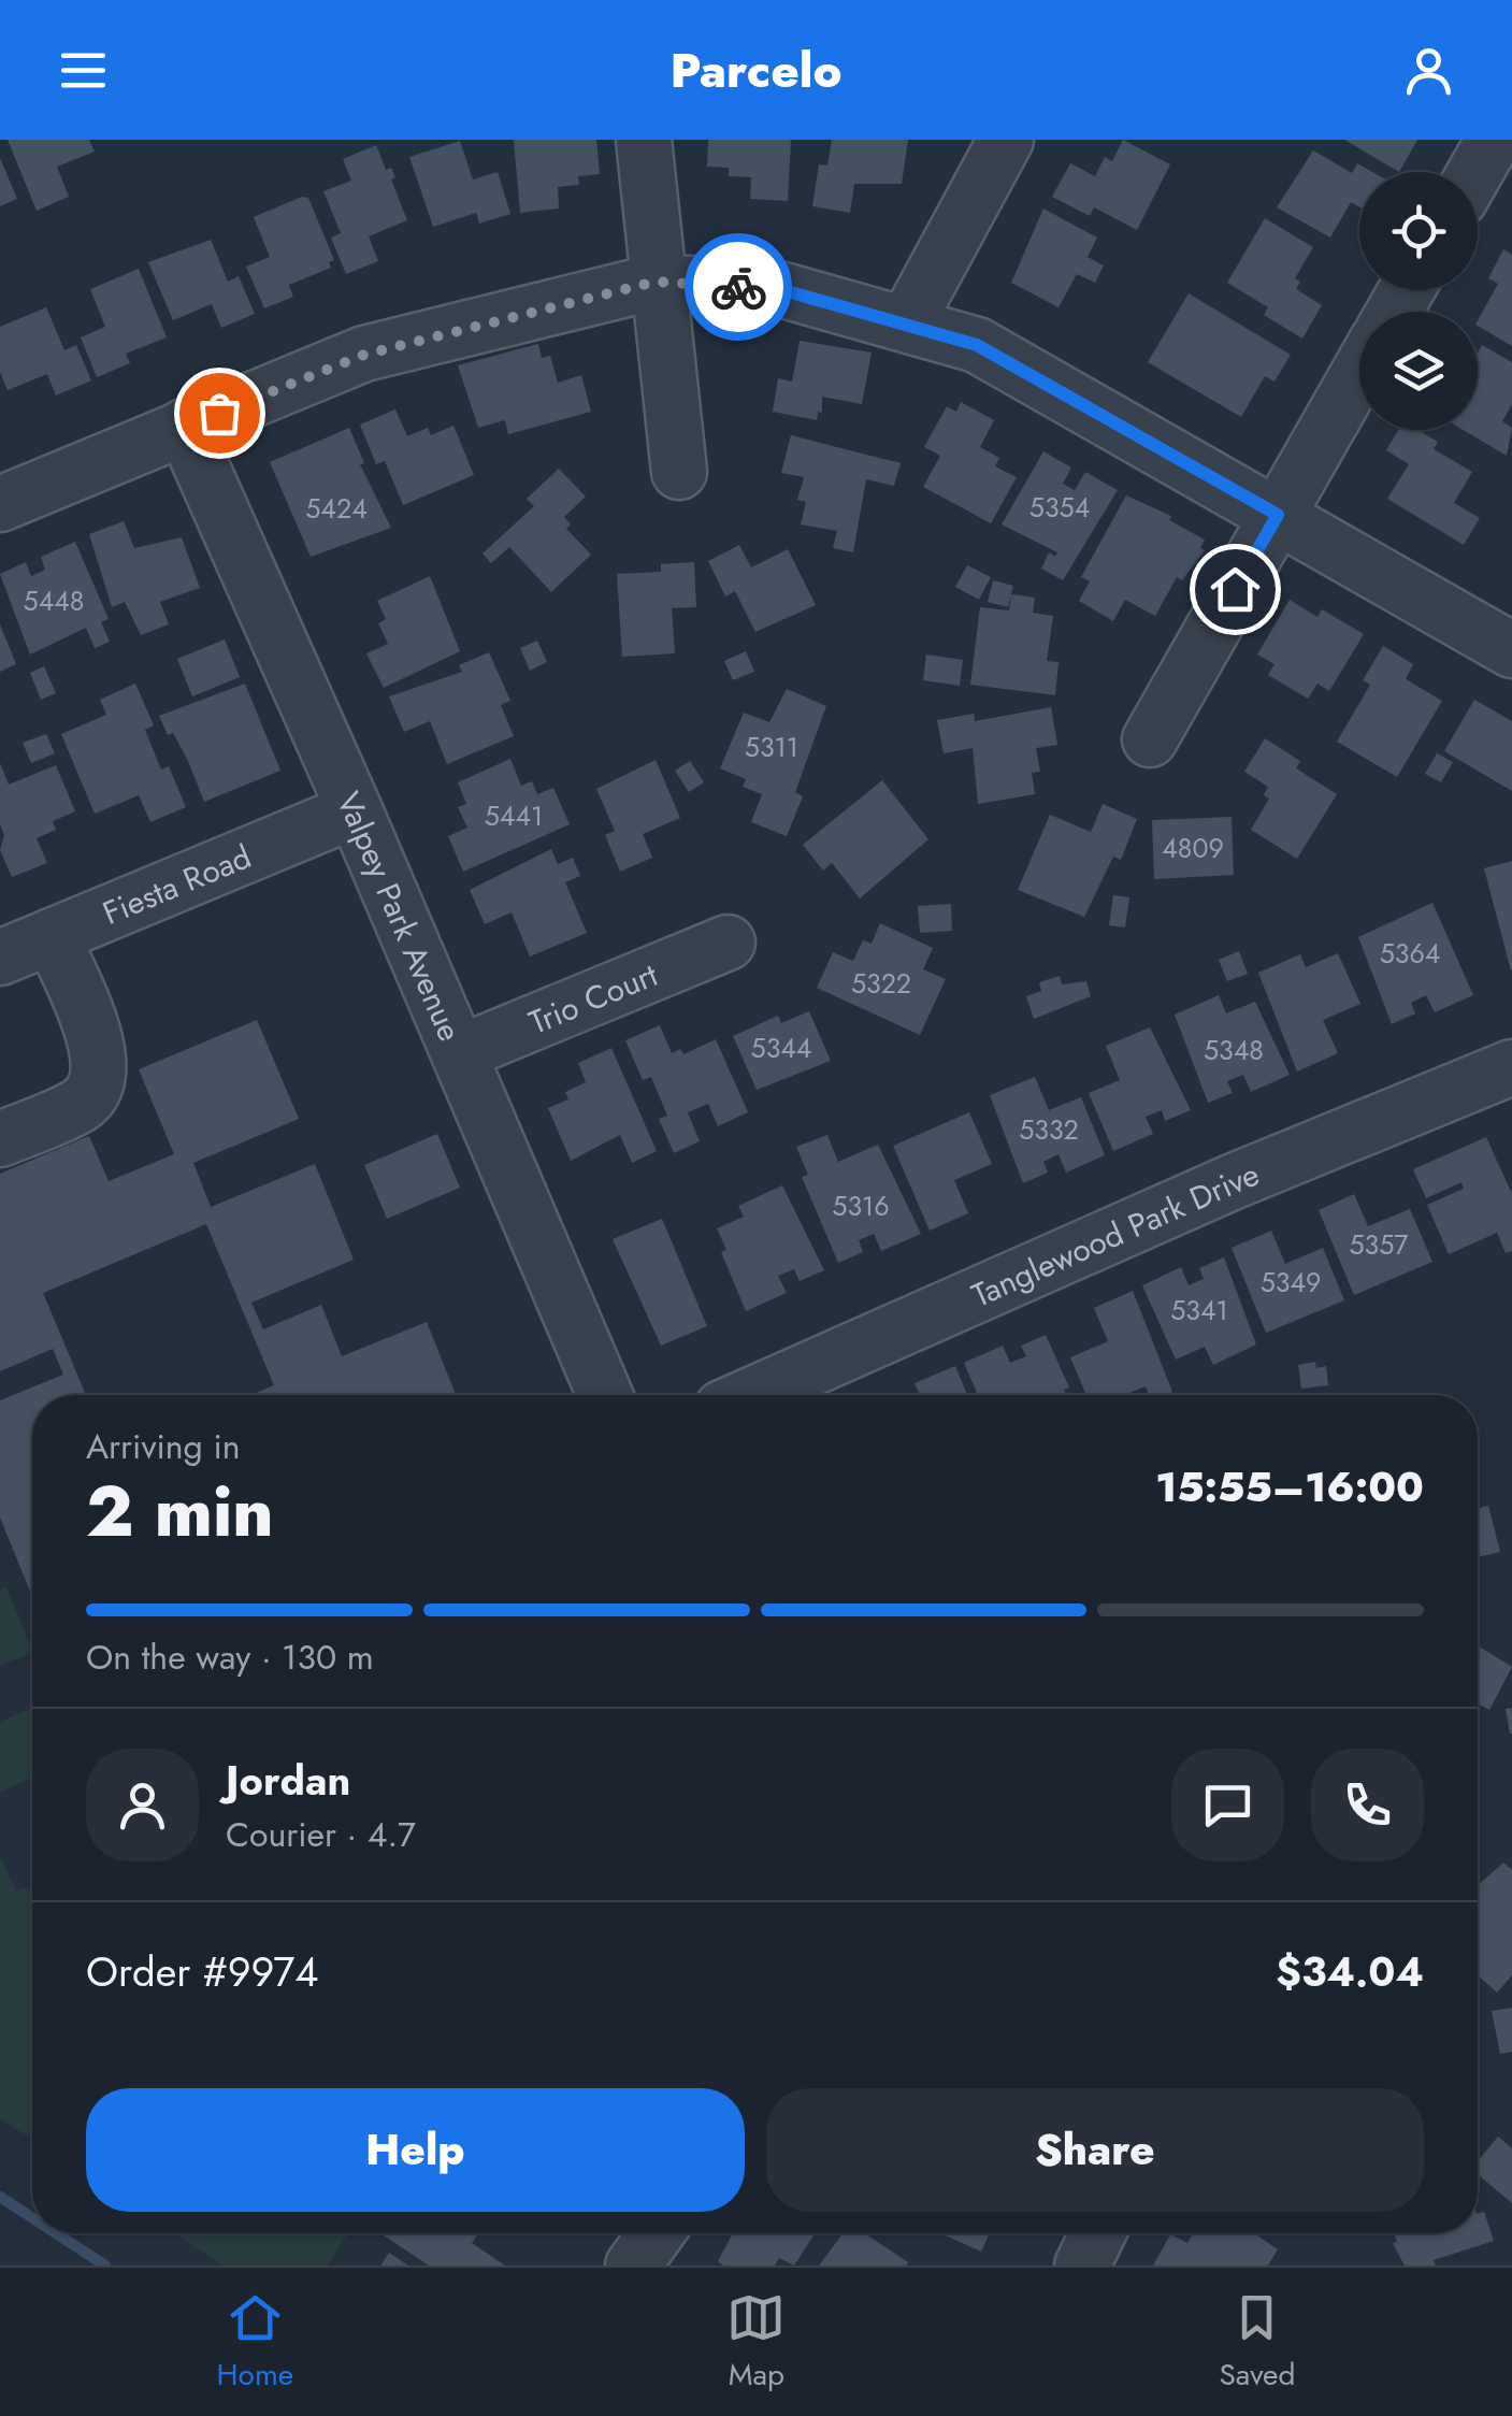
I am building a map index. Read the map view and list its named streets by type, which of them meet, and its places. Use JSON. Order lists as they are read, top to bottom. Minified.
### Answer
{"streets":{"street":["Fiesta Road","Valpey Park Avenue","Trio Court","Tanglewood Park Drive"]},"crossings":[["Fiesta Road","Valpey Park Avenue"],["Valpey Park Avenue","Trio Court"]],"house_numbers":["5354","5424","5448","5311","5441","4809","5364","5322","5344","5348","5332","5316","5357","5349","5341"],"page":{"header":"Parcelo","heading":["2 min","Arriving in","15:55–16:00"],"panel":["Jordan","Courier · 4.7","Order #9974","$34.04"],"bar":"On the way · 130 m","buttons":["Help","Share"],"tabs":["Home","Map","Saved"]}}
